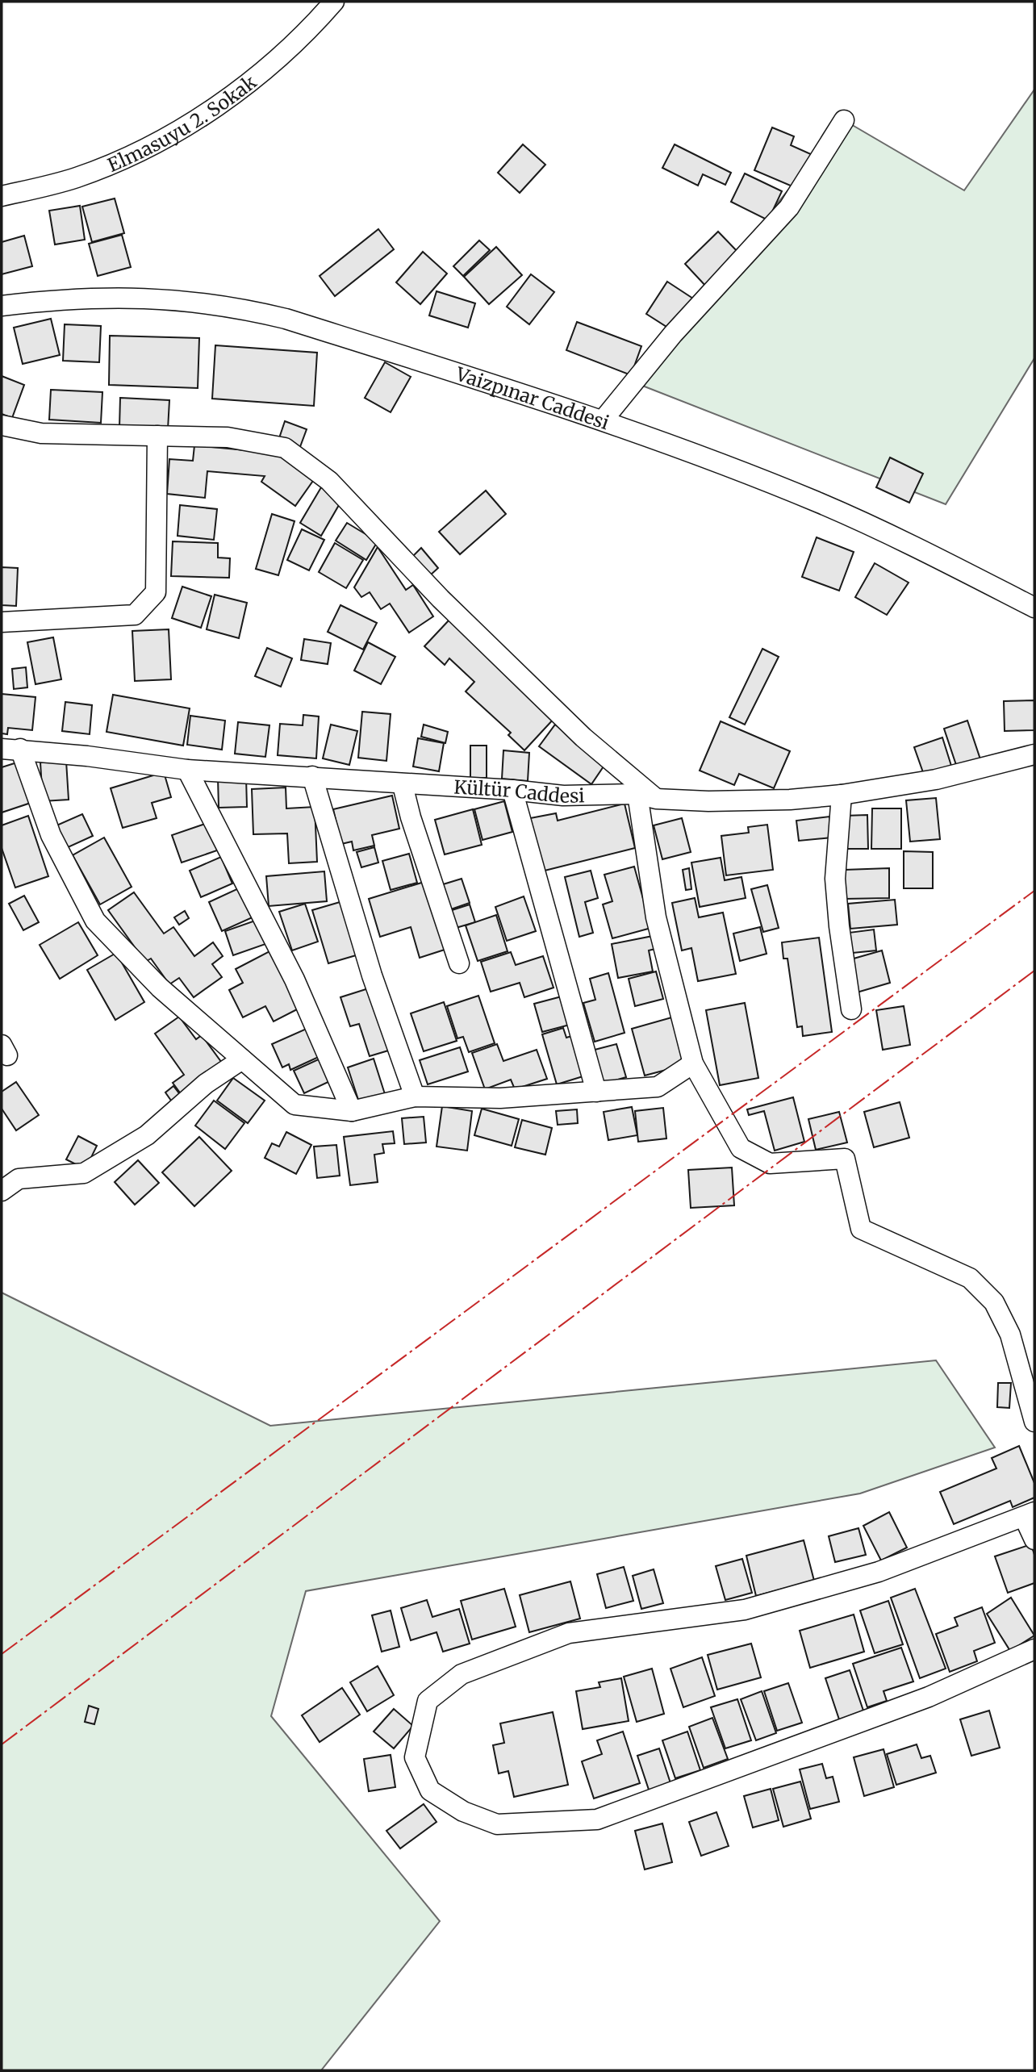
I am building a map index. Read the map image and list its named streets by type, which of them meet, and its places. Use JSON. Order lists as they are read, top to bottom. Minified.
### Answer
{"streets":{"street":["Elmasuyu 2. Sokak","Vaizpınar Caddesi","Kültür Caddesi"]}}
